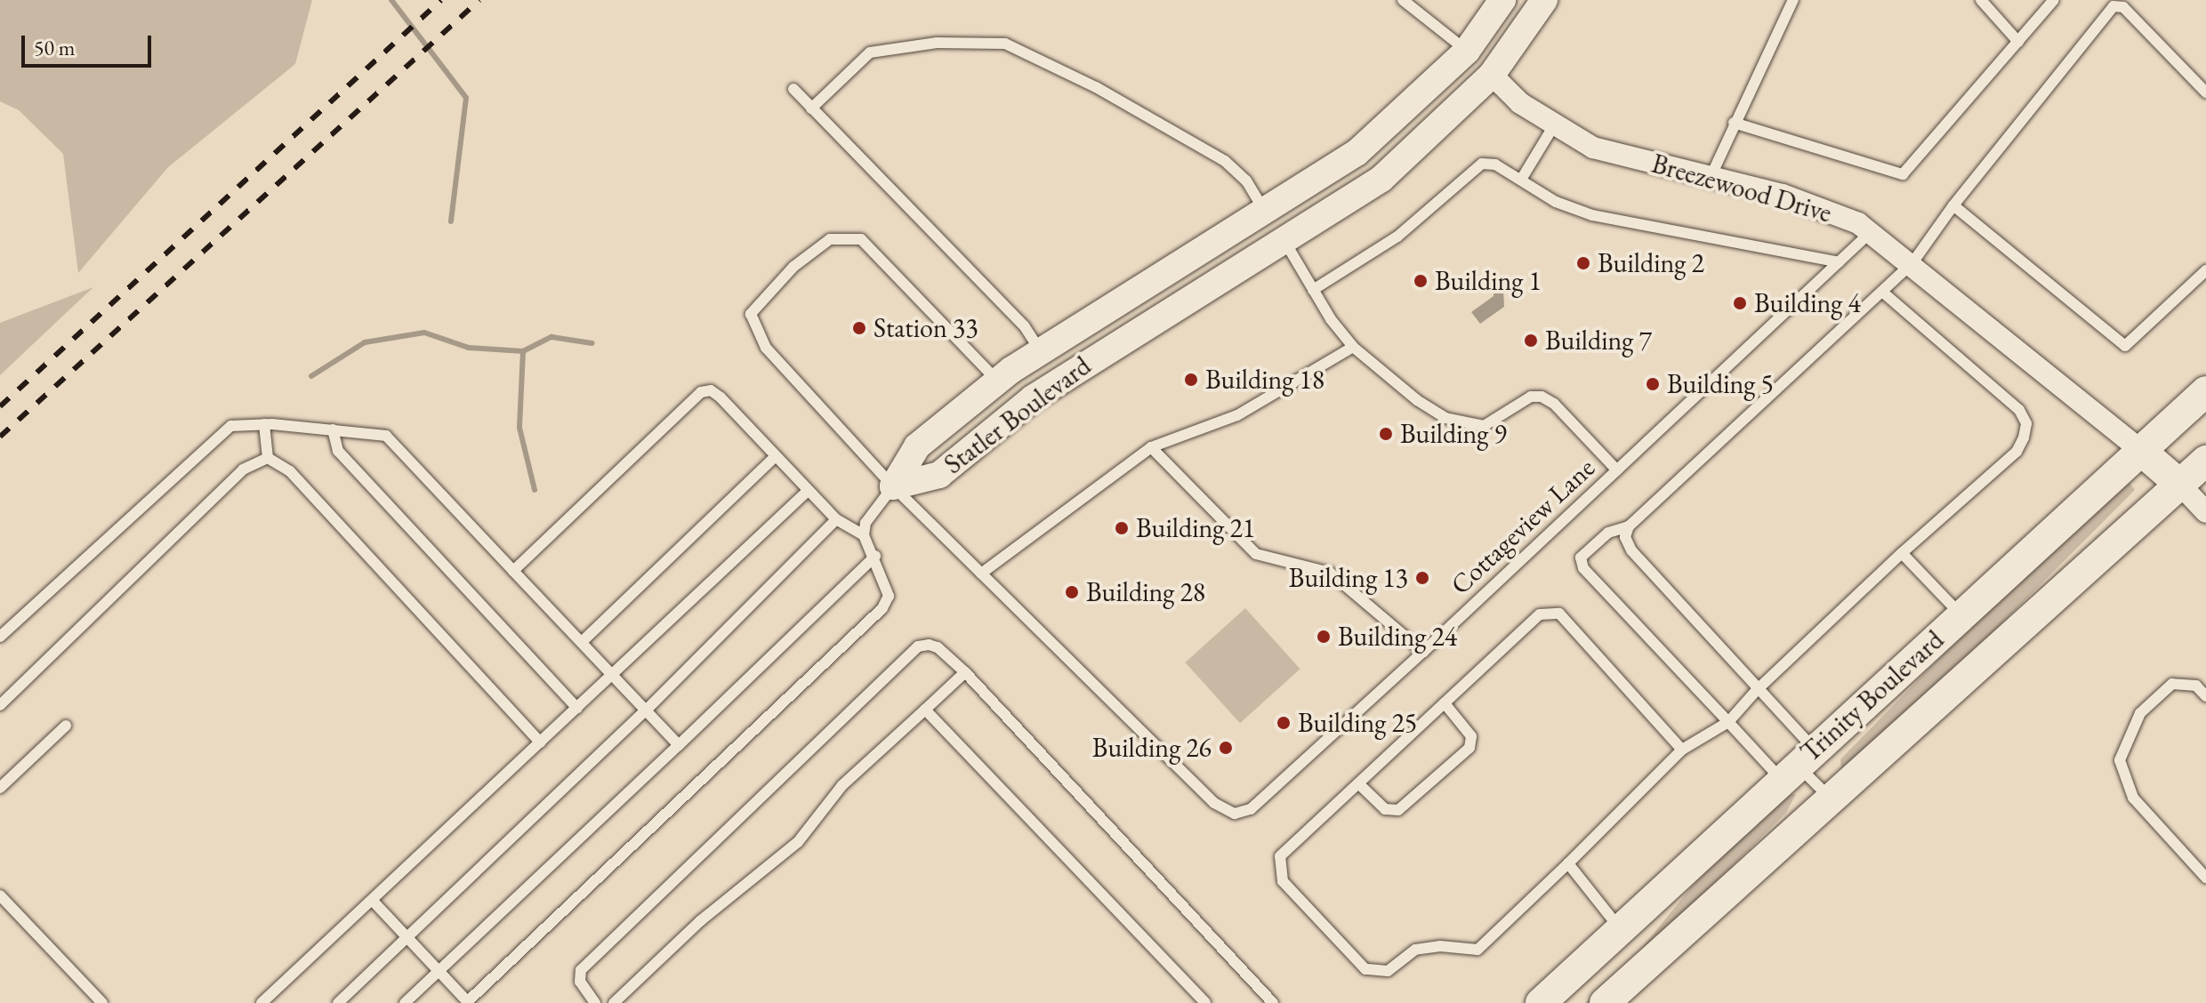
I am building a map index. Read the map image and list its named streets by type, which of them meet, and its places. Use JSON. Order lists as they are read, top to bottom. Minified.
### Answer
{"streets":{"main road":["Trinity Boulevard"],"street":["Breezewood Drive","Statler Boulevard"],"lane":["Cottageview Lane"]},"crossings":[["Breezewood Drive","Statler Boulevard"],["Breezewood Drive","Cottageview Lane"],["Breezewood Drive","Trinity Boulevard"],["Statler Boulevard","Cottageview Lane"]],"places":["Building 2","Building 1","Building 4","Station 33","Building 7","Building 18","Building 5","Building 9","Building 21","Building 13","Building 28","Building 24","Building 25","Building 26"],"scale_bar":"50 m"}
